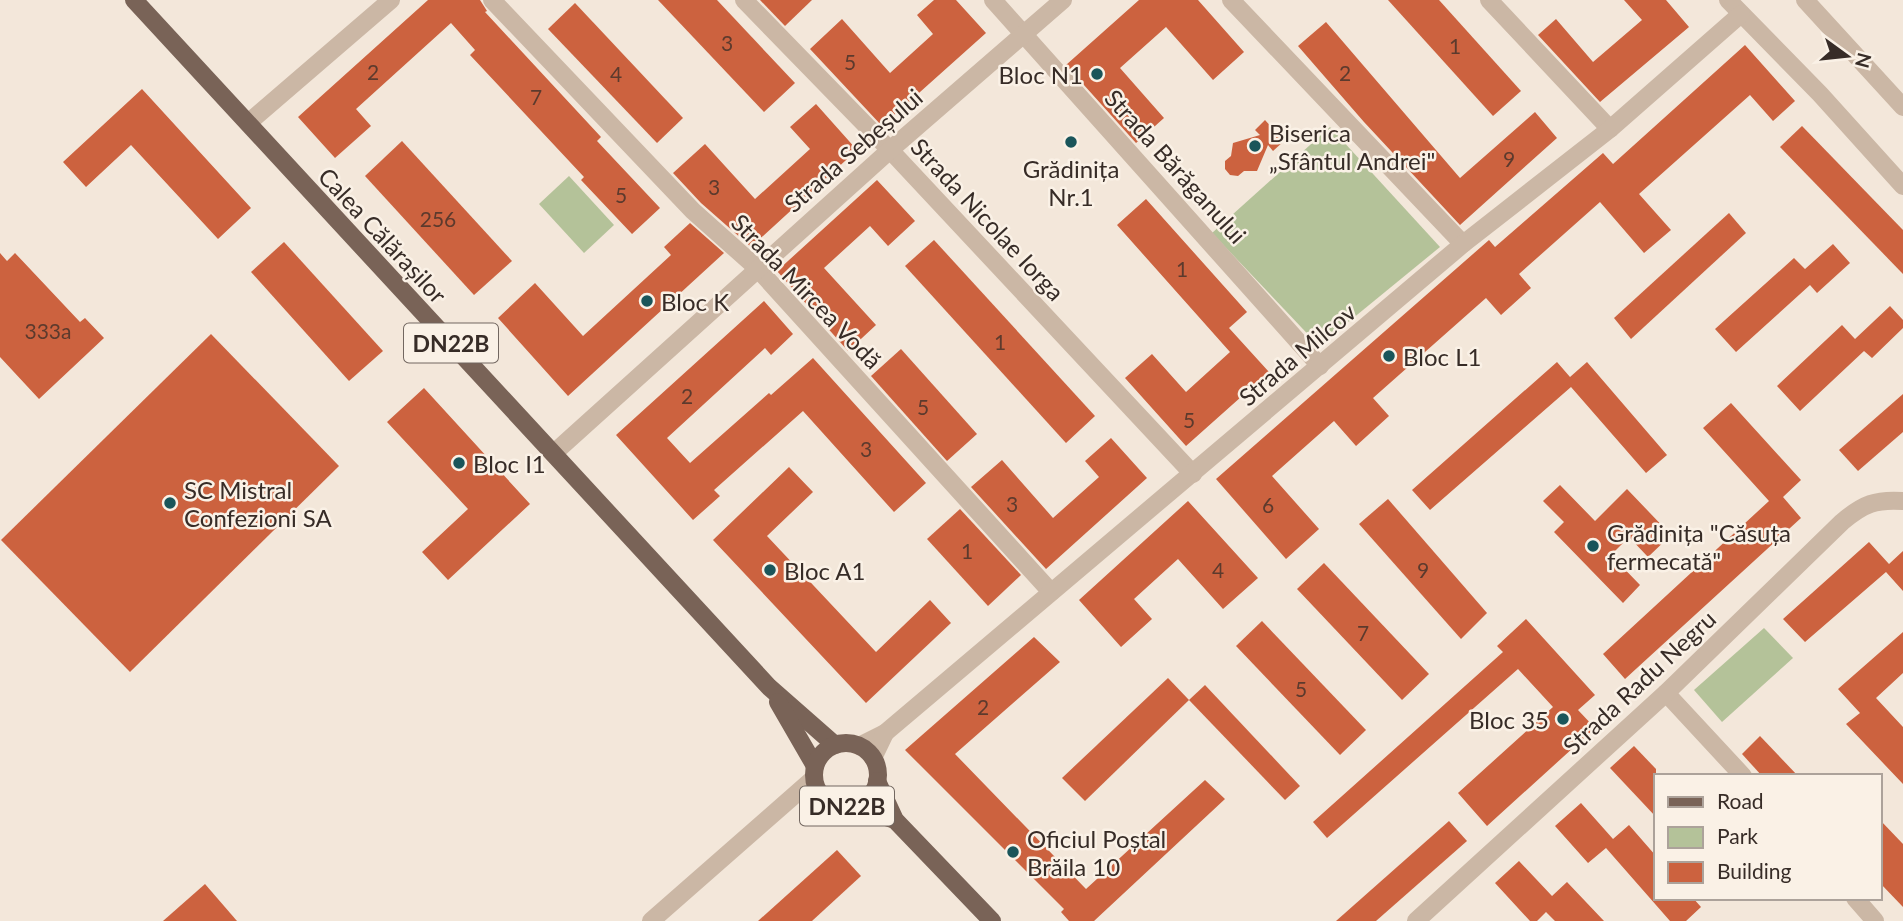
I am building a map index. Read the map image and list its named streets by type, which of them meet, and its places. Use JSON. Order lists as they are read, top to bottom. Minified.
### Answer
{"streets":{"main road":["Calea Călărașilor","DN22B"],"street":["Strada Sebeșului","Strada Bărăganului","Strada Nicolae Iorga","Strada Mircea Vodă","Strada Milcov","Strada Radu Negru"]},"crossings":[["Strada Sebeșului","Strada Bărăganului"],["Strada Sebeșului","Strada Nicolae Iorga"],["Strada Sebeșului","Calea Călărașilor"],["Strada Sebeșului","Strada Mircea Vodă"],["Strada Bărăganului","Strada Milcov"],["Strada Nicolae Iorga","Strada Milcov"],["Calea Călărașilor","DN22B"],["Calea Călărașilor","Strada Milcov"],["Strada Mircea Vodă","Strada Milcov"],["DN22B","Strada Milcov"]],"places":["Bloc N1","Grădinița Nr.1","Biserica „Sfântul Andrei\"","Bloc K","Bloc L1","Bloc I1","SC Mistral Confezioni SA","Grădinița \"Căsuța fermecată\"","Bloc A1","Bloc 35","Oficiul Poștal Brăila 10"],"house_numbers":["3","1","5","2","2","4","7","9","3","5","256","1","333a","1","2","5","5","3","3","6","1","4","9","7","5","2"],"legend":["Road","Park","Building"],"north":"right"}
